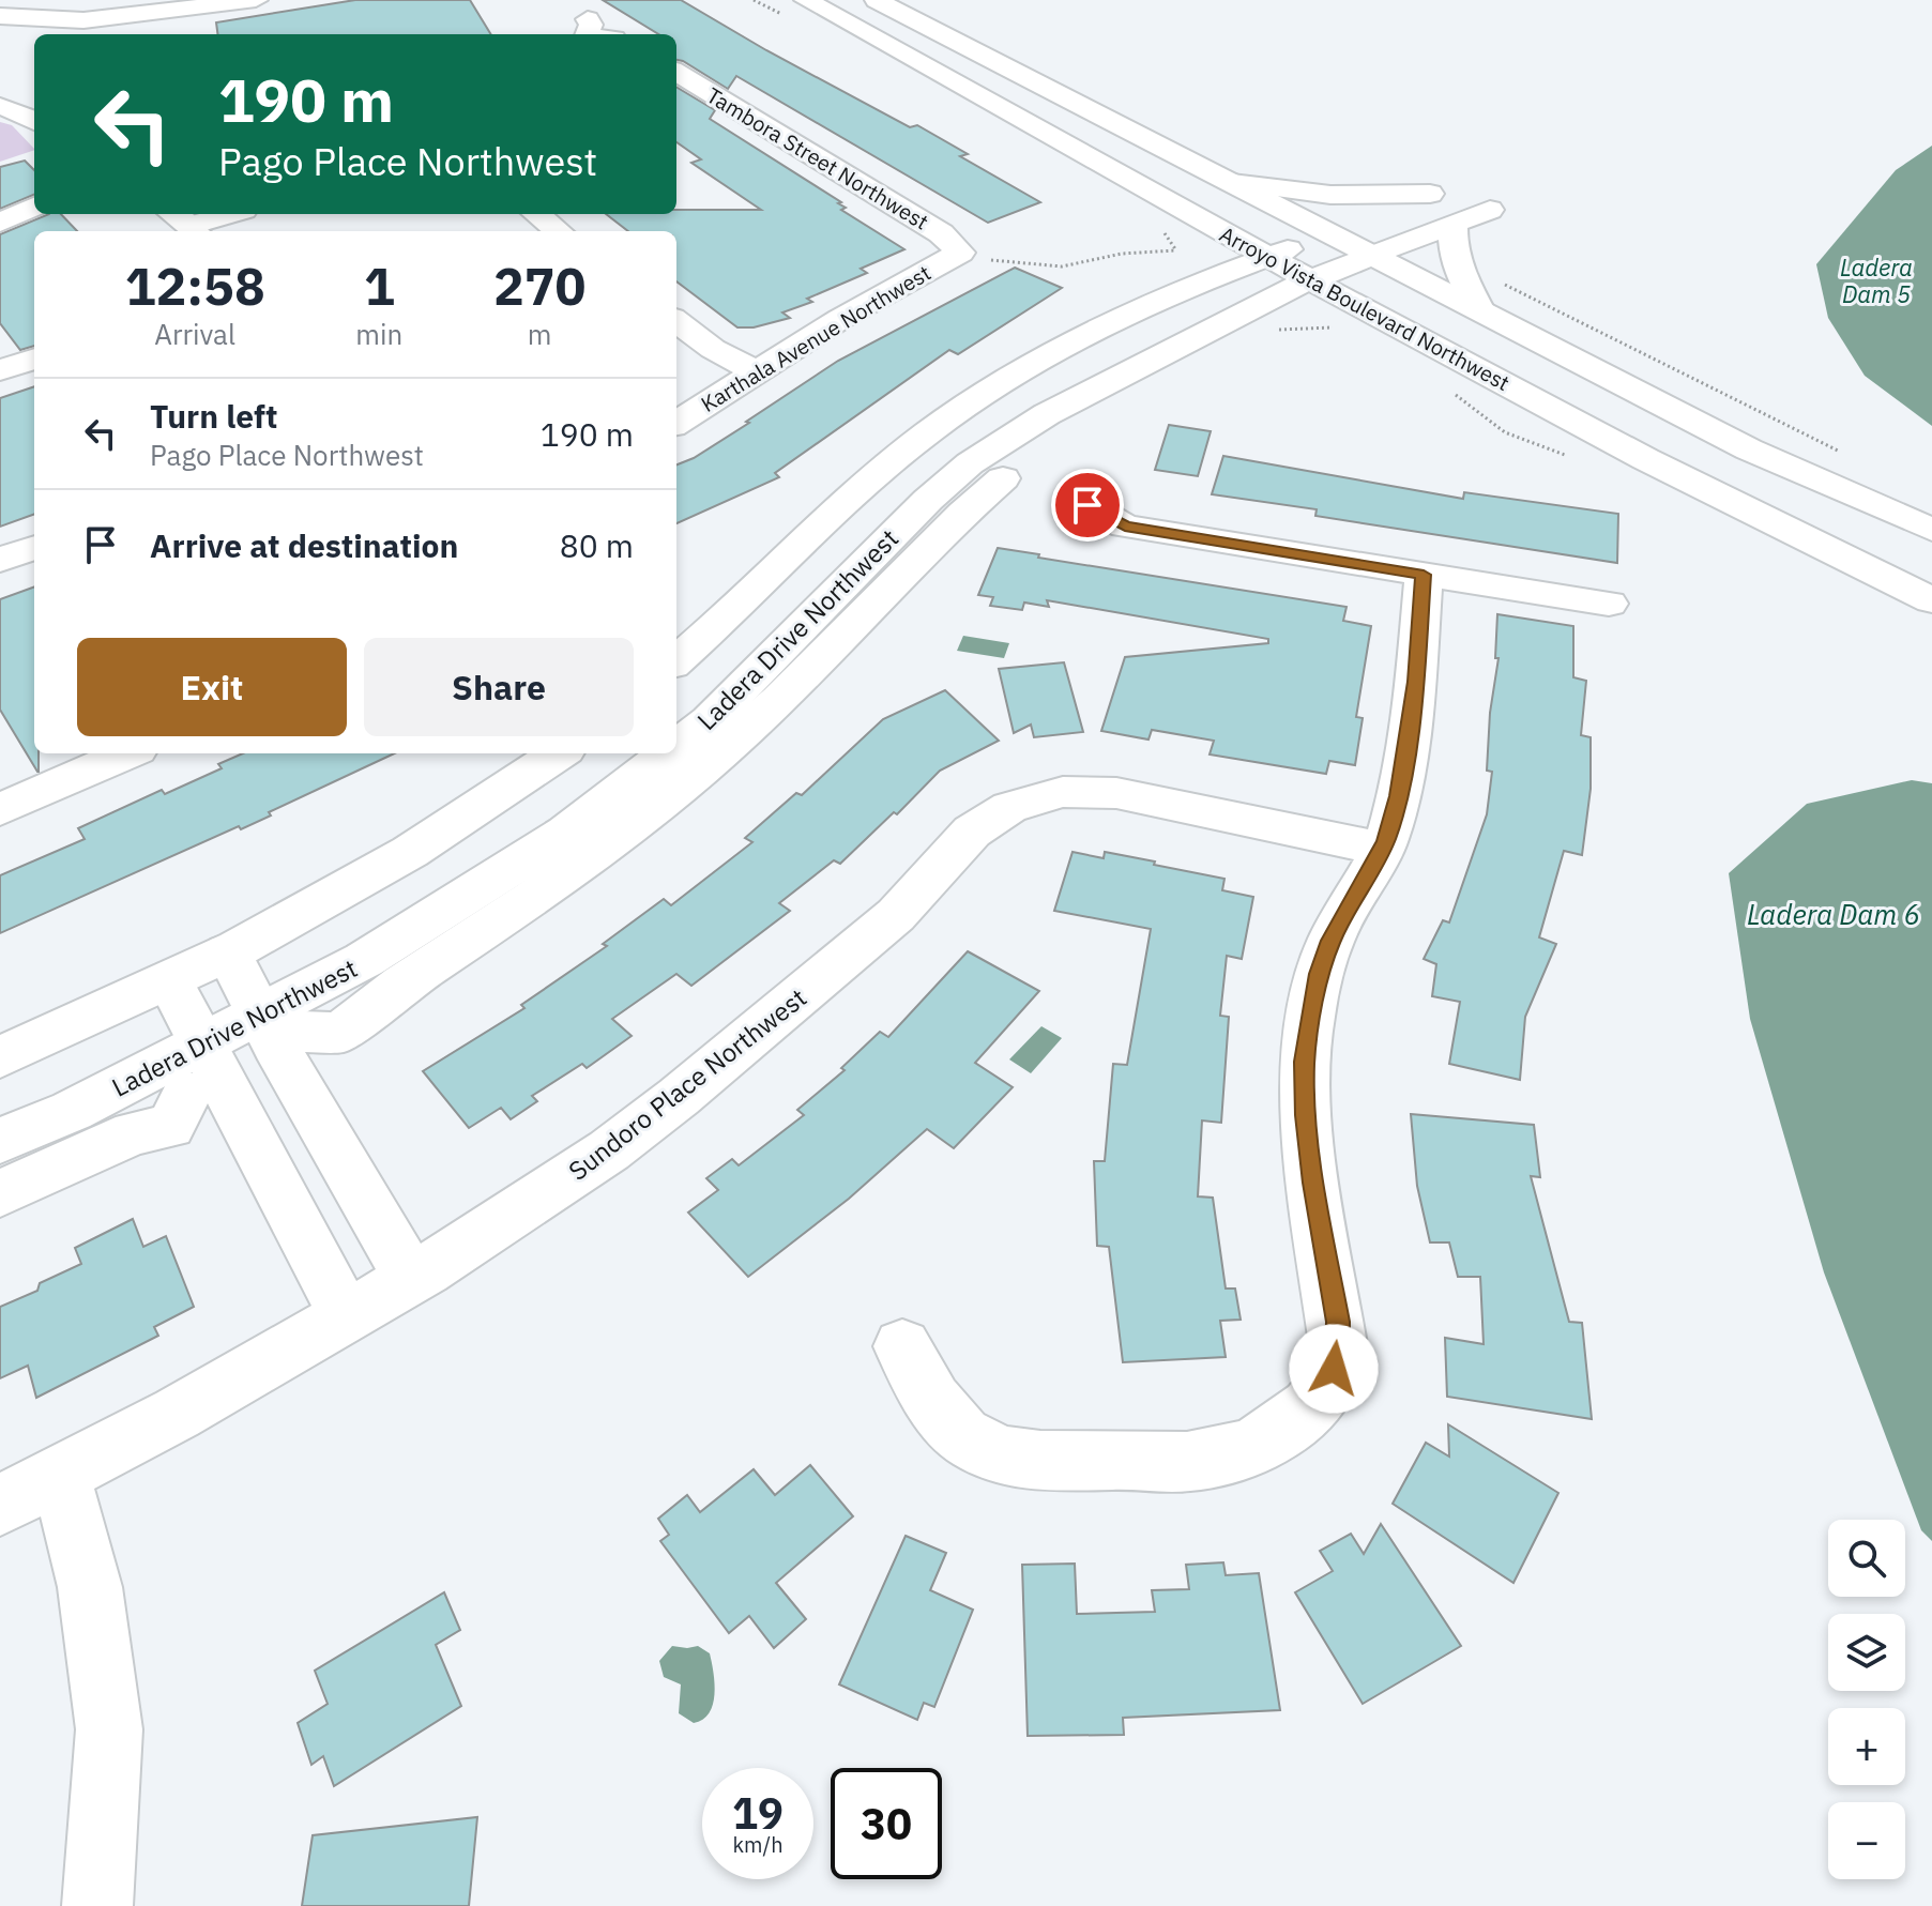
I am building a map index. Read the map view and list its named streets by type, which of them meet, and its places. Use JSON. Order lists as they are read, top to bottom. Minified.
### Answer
{"streets":{"street":["Tambora Street Northwest","Arroyo Vista Boulevard Northwest","Karthala Avenue Northwest","Ladera Drive Northwest","Sundoro Place Northwest"]},"crossings":[["Tambora Street Northwest","Karthala Avenue Northwest"],["Arroyo Vista Boulevard Northwest","Ladera Drive Northwest"]],"water":["Ladera Dam 5","Ladera Dam 6"],"page":{"turn":["190 m","Pago Place Northwest"],"eta":["12:58","Arrival","1","min","270","m"],"list":[{"name":"Turn left","note":"Pago Place Northwest","value":"190 m"},{"name":"Arrive at destination","value":"80 m"}],"buttons":["Exit","Share"],"map_buttons":["+","−"],"speed":"19 km/h","limit":"30"}}
